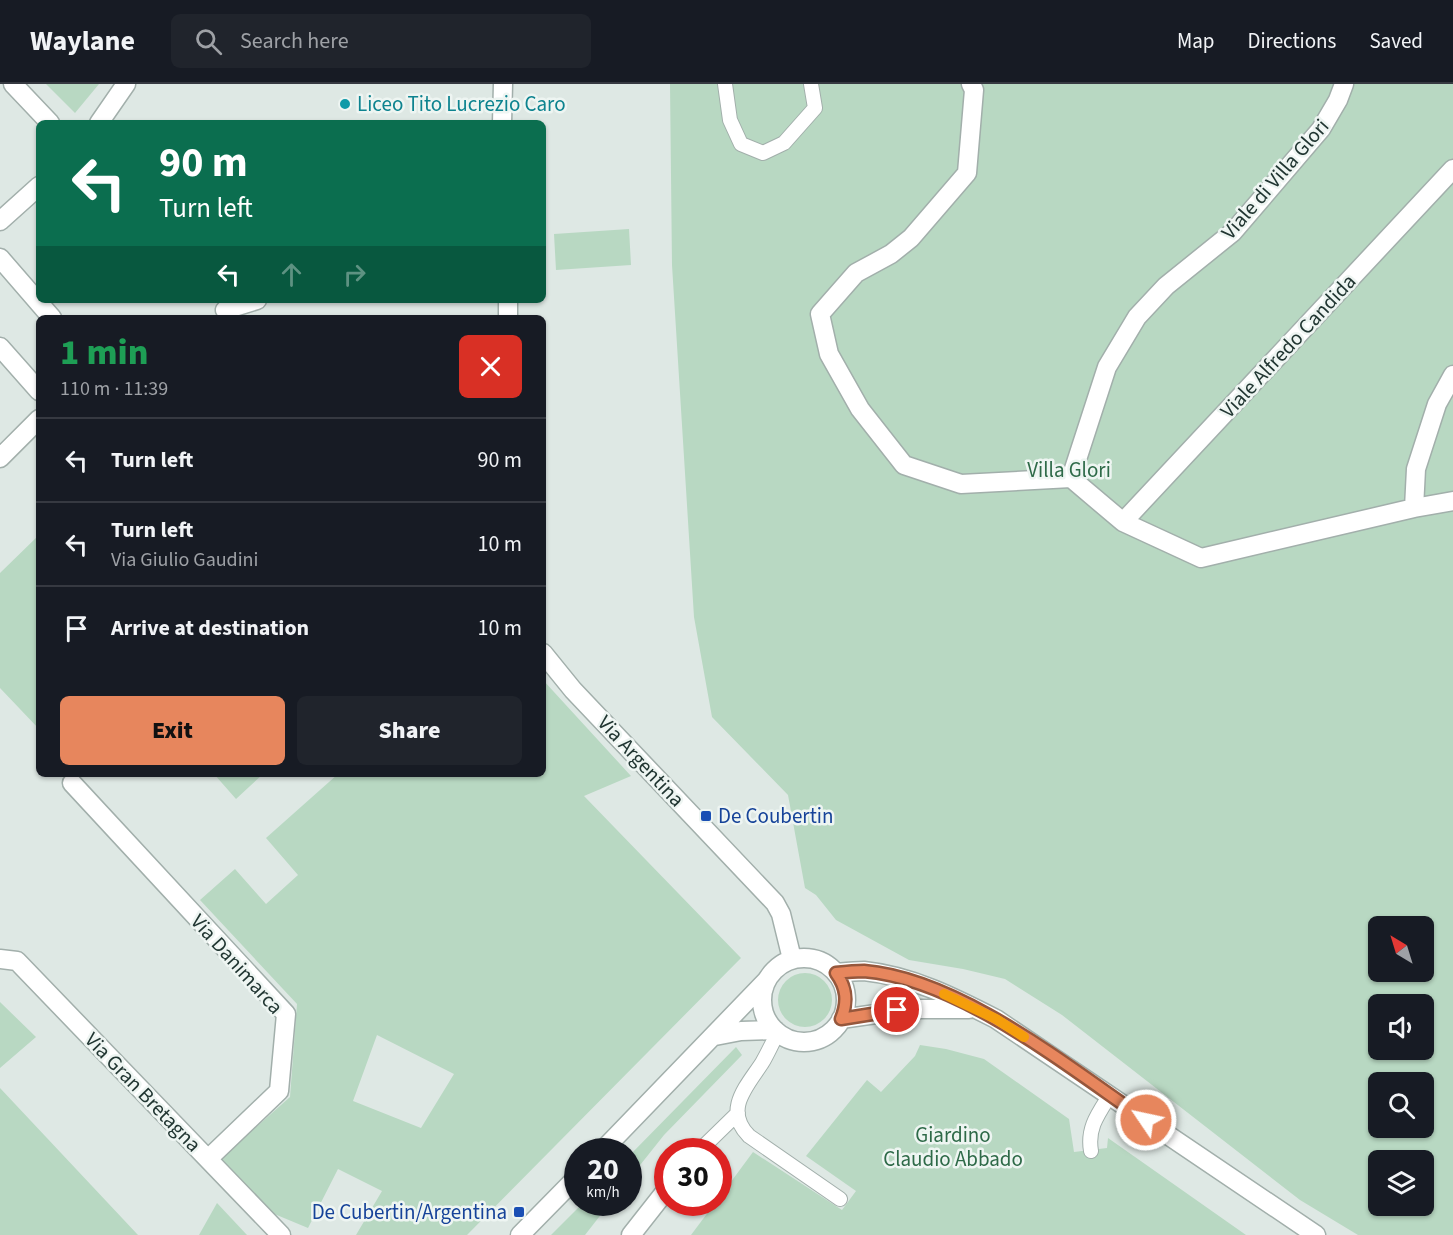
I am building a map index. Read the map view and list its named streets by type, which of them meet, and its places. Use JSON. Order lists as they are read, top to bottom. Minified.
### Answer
{"streets":{"street":["Viale di Villa Glori","Viale Alfredo Candida","Via Argentina","Via Danimarca","Via Gran Bretagna"]},"crossings":[["Via Danimarca","Via Gran Bretagna"]],"parks":["Villa Glori","Giardino Claudio Abbado"],"places":{"other":["Liceo Tito Lucrezio Caro"],"transit":["De Coubertin","De Cubertin/Argentina"]},"north":"top left","page":{"header":"Waylane","search":"Search here","nav":["Map","Directions","Saved"],"turn":["90 m","Turn left"],"heading":["1 min","110 m · 11:39"],"list":[{"name":"Turn left","value":"90 m"},{"name":"Turn left","note":"Via Giulio Gaudini","value":"10 m"},{"name":"Arrive at destination","value":"10 m"}],"buttons":["Exit","Share"],"speed":"20 km/h","limit":"30"}}
